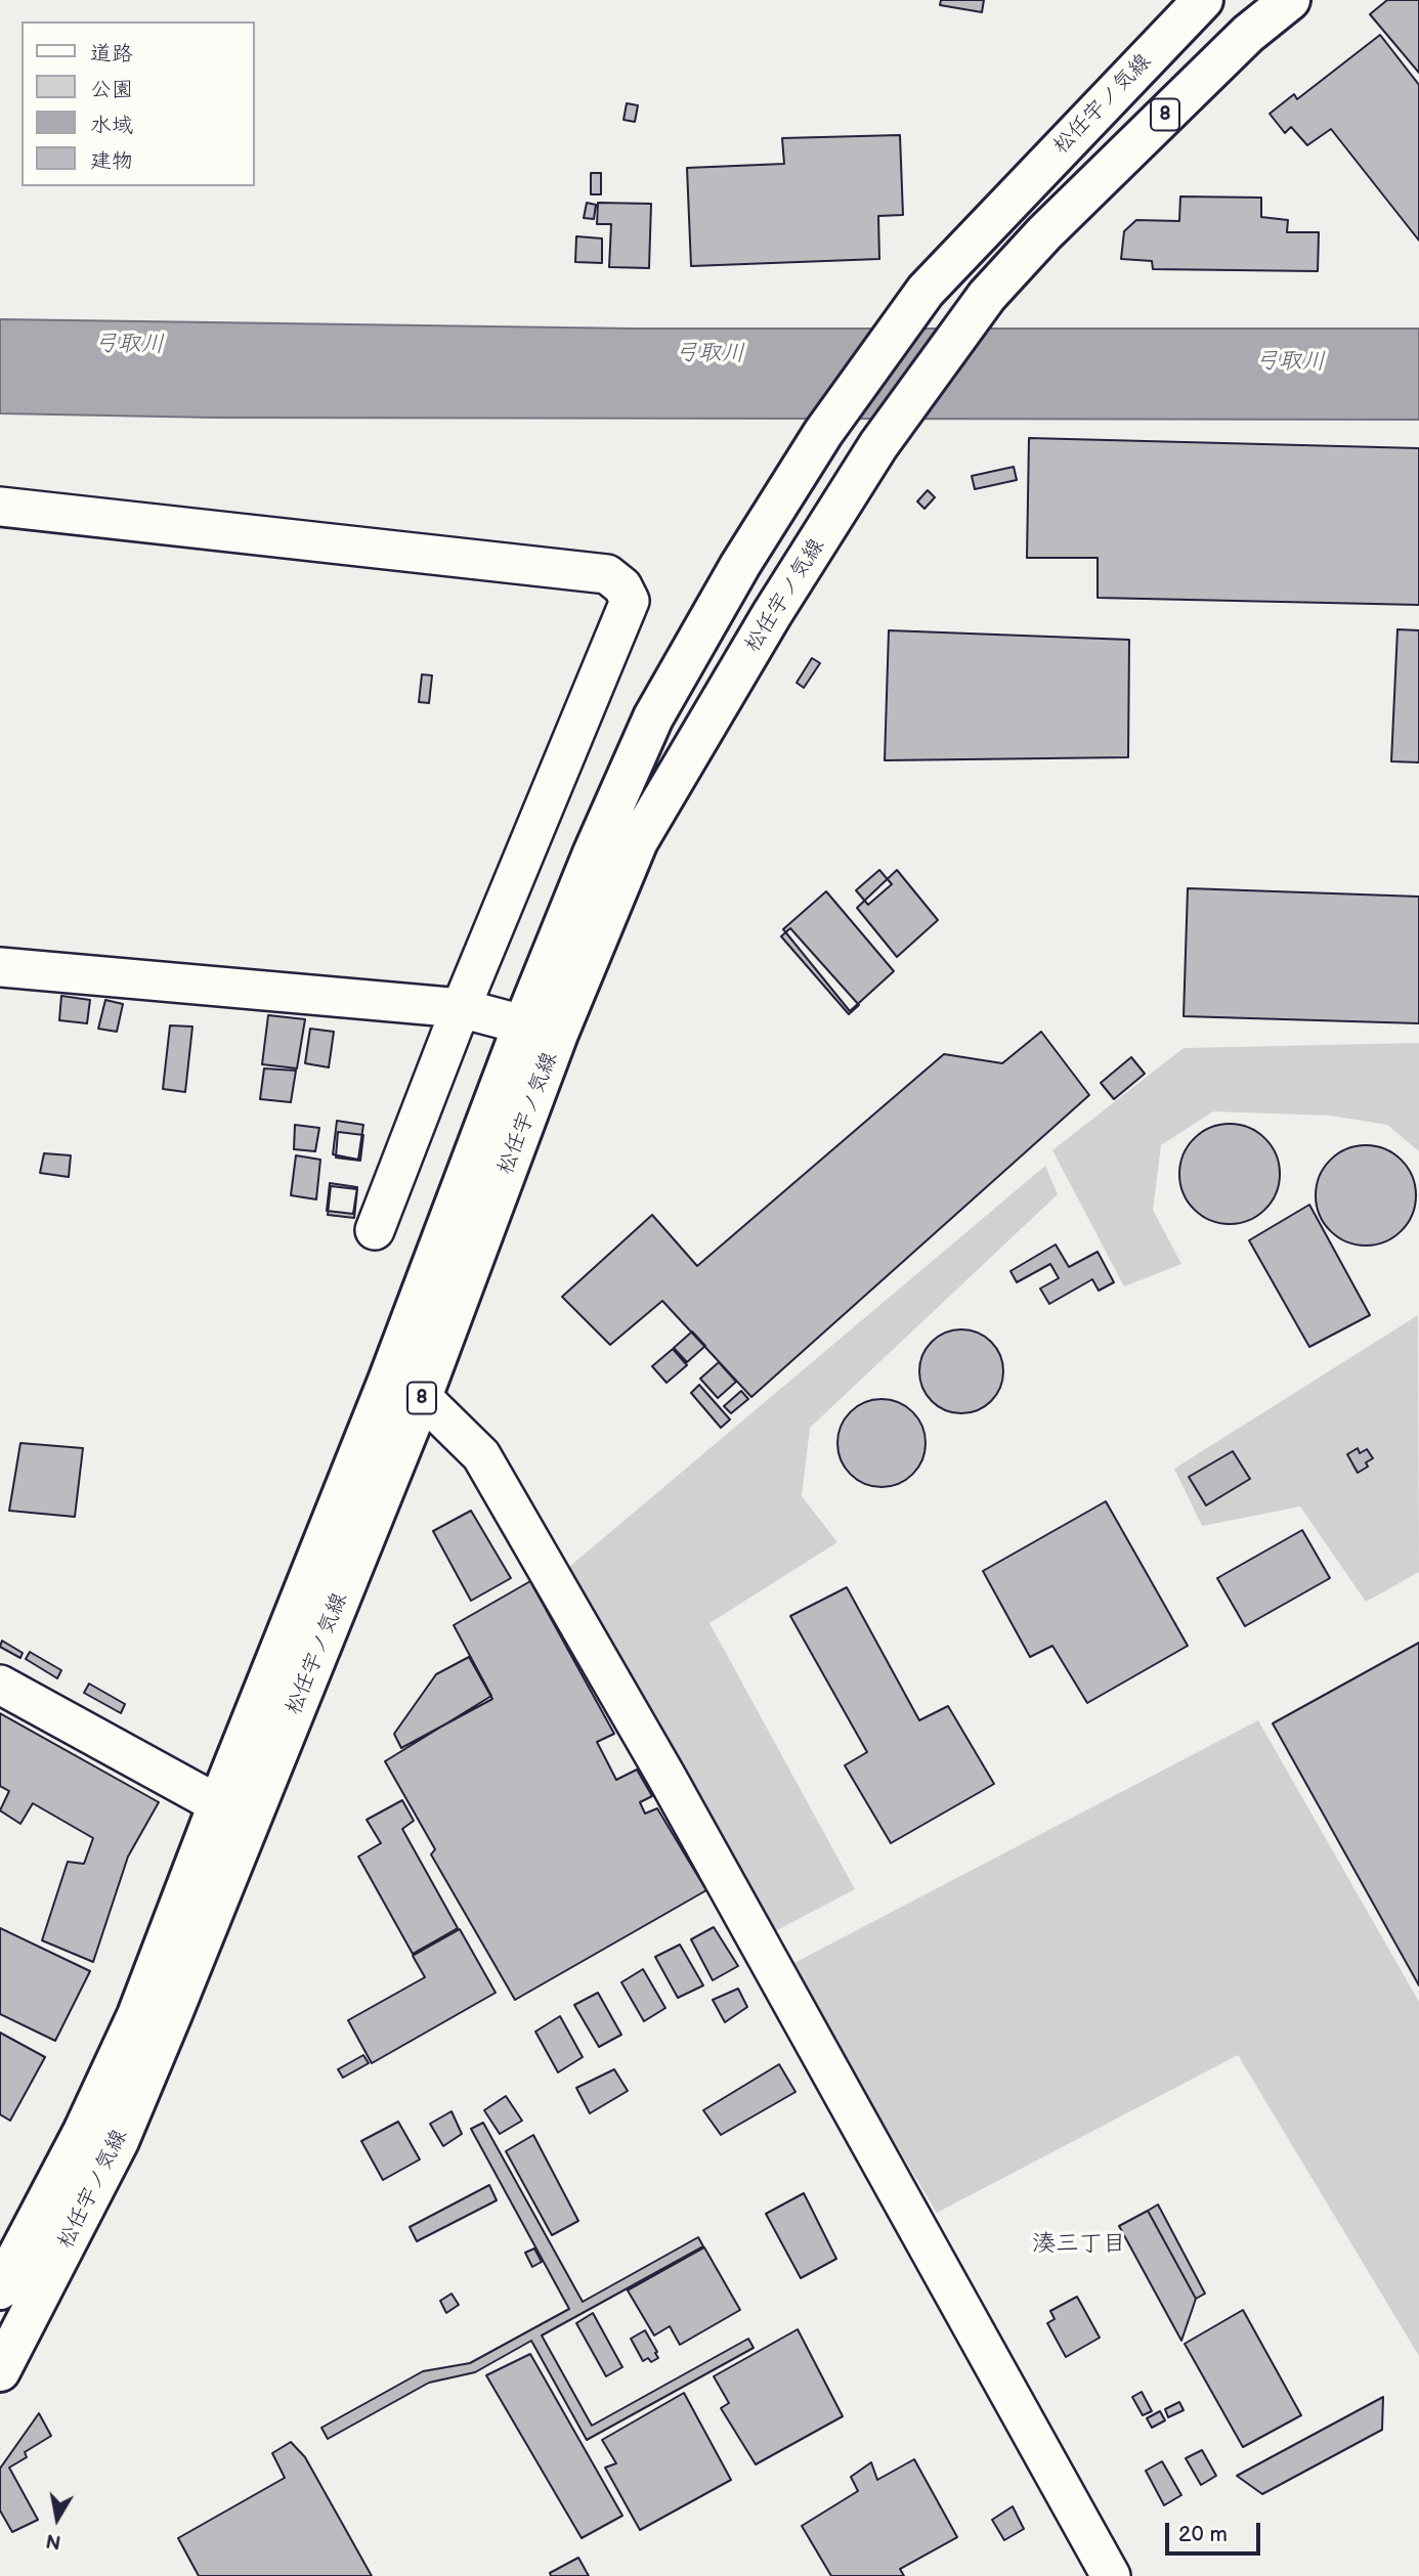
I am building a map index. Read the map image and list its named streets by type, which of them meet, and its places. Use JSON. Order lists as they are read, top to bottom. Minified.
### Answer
{"streets":{"main road":["松任宇ノ気線","8"]},"districts":["湊三丁目"],"water":["弓取川"],"legend":["道路","公園","水域","建物"],"scale_bar":"20 m","north":"bottom"}
